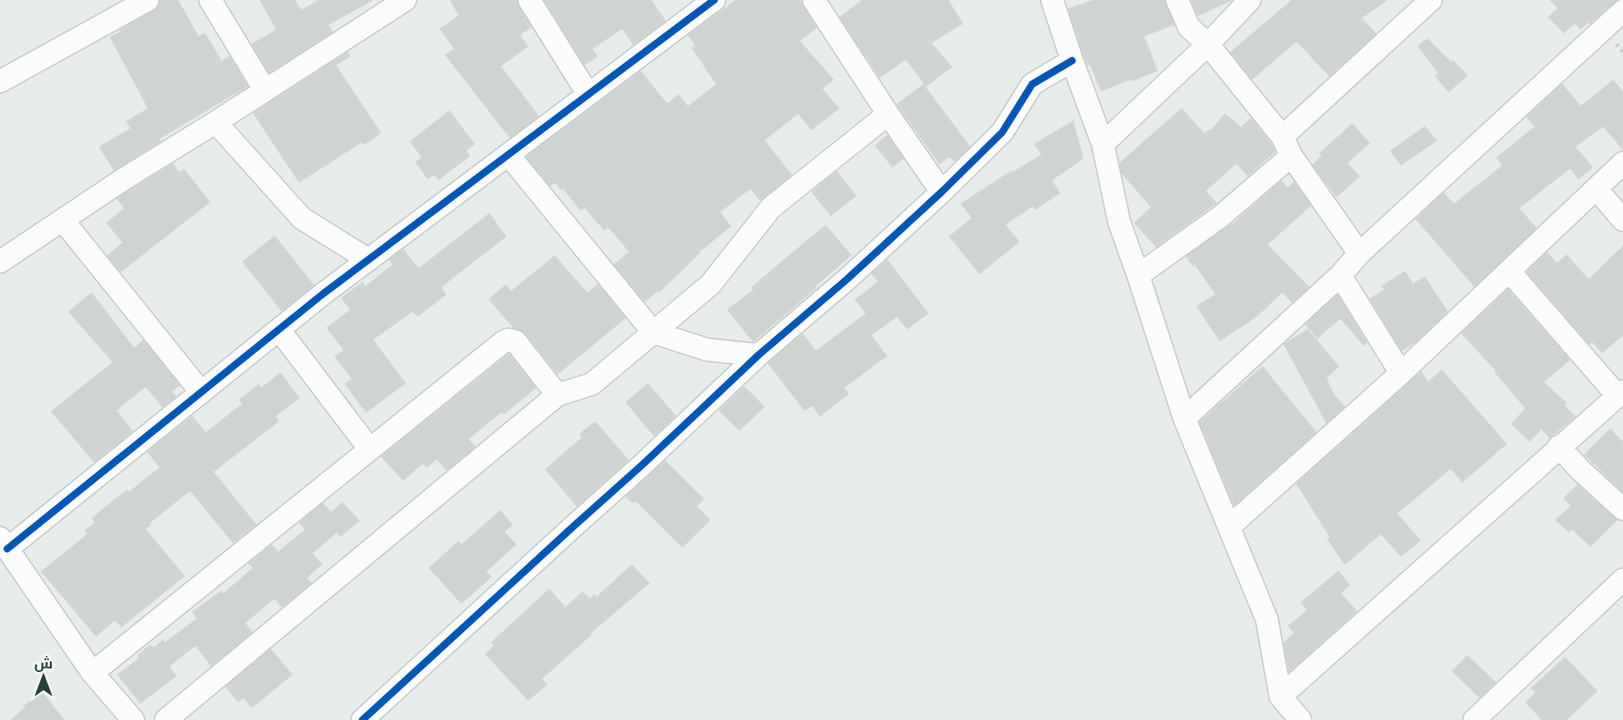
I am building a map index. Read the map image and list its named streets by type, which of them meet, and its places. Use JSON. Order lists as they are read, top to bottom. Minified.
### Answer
{"north":"top"}
